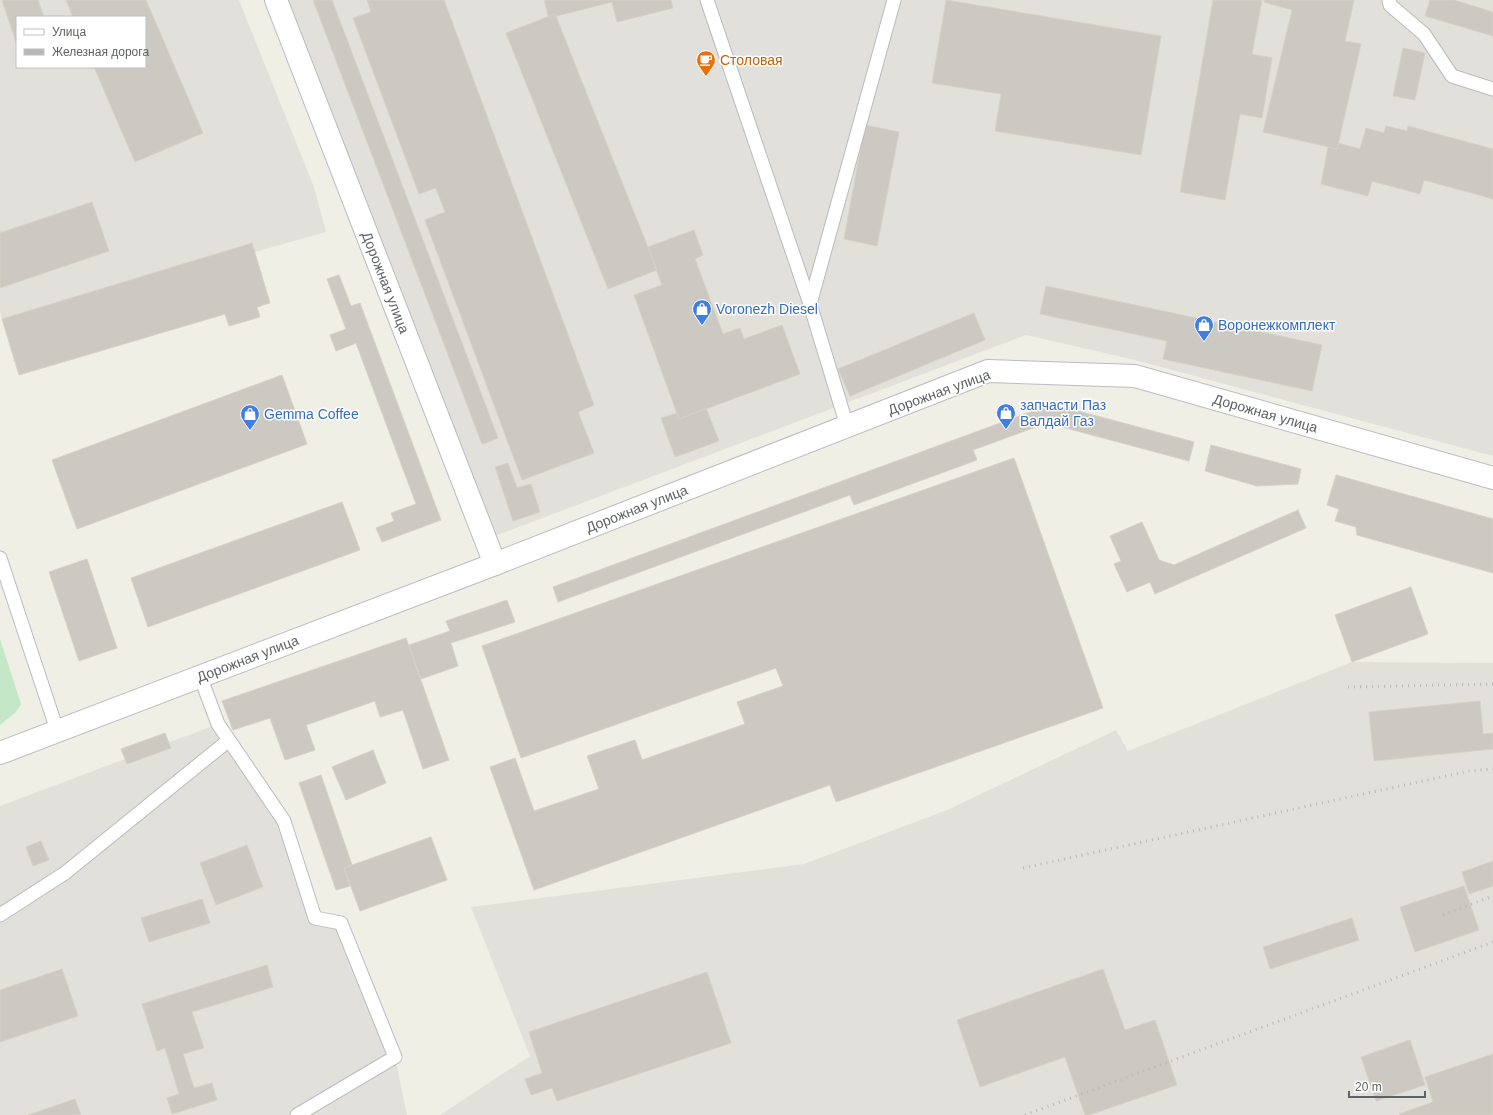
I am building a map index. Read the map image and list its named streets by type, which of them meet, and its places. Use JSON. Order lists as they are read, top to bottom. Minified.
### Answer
{"streets":{"street":["Дорожная улица"]},"places":{"cafe":["Столовая"],"shop":["Voronezh Diesel","Воронежкомплект","запчасти Паз Валдай Газ","Gemma Coffee"]},"legend":["Улица","Железная дорога"],"scale_bar":"20 m"}
